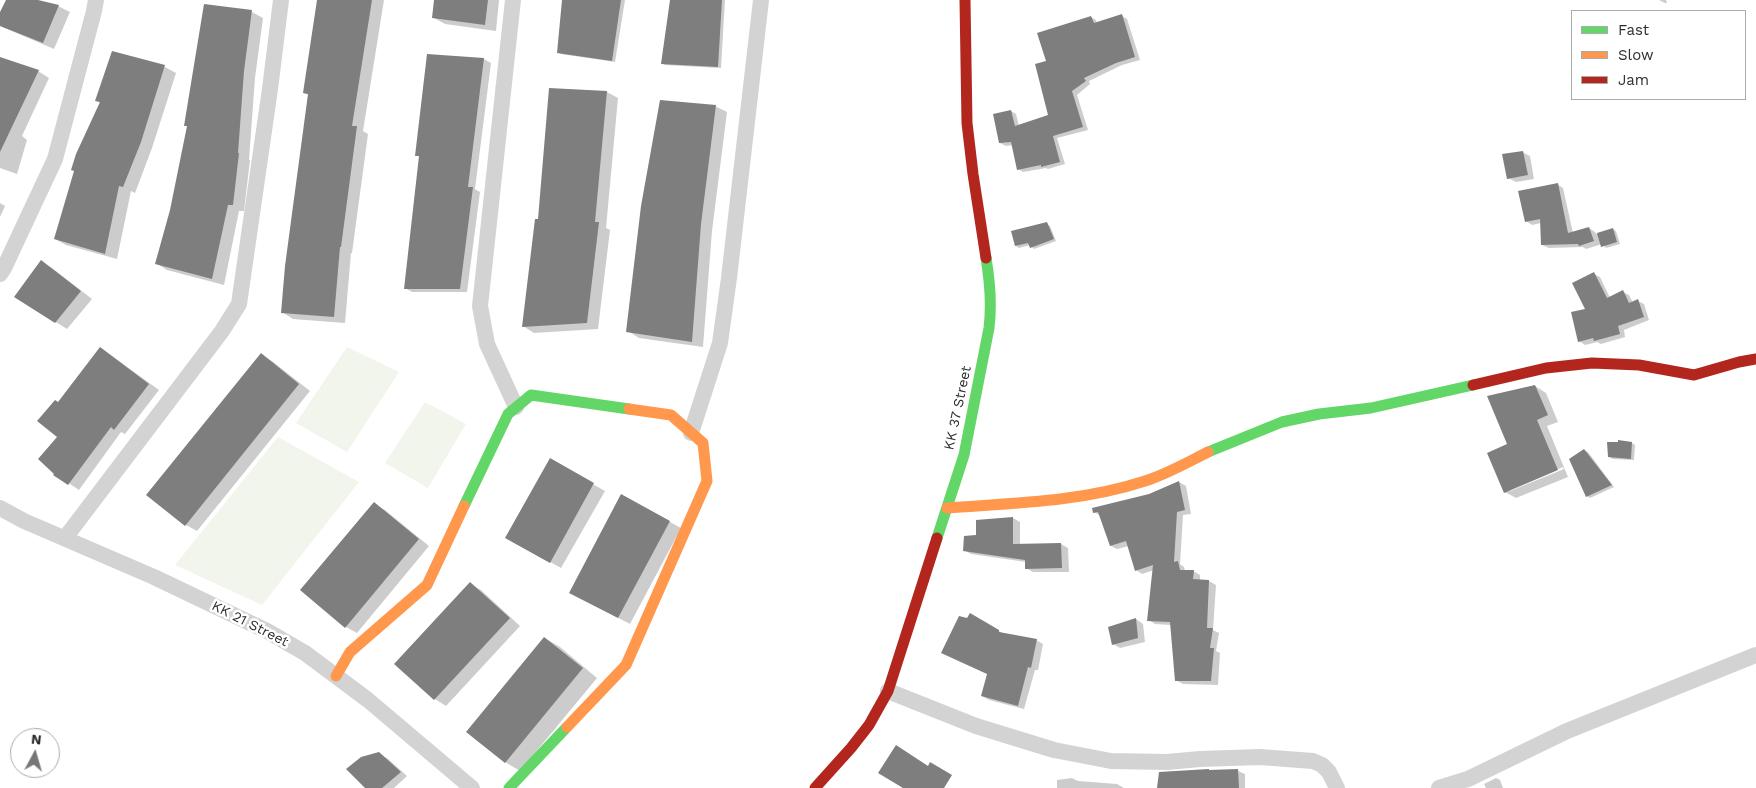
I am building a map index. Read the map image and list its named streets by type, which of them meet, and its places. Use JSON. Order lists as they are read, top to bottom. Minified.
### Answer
{"streets":{"street":["KK 37 Street","KK 21 Street"]},"legend":["Fast","Slow","Jam"],"north":"top"}
